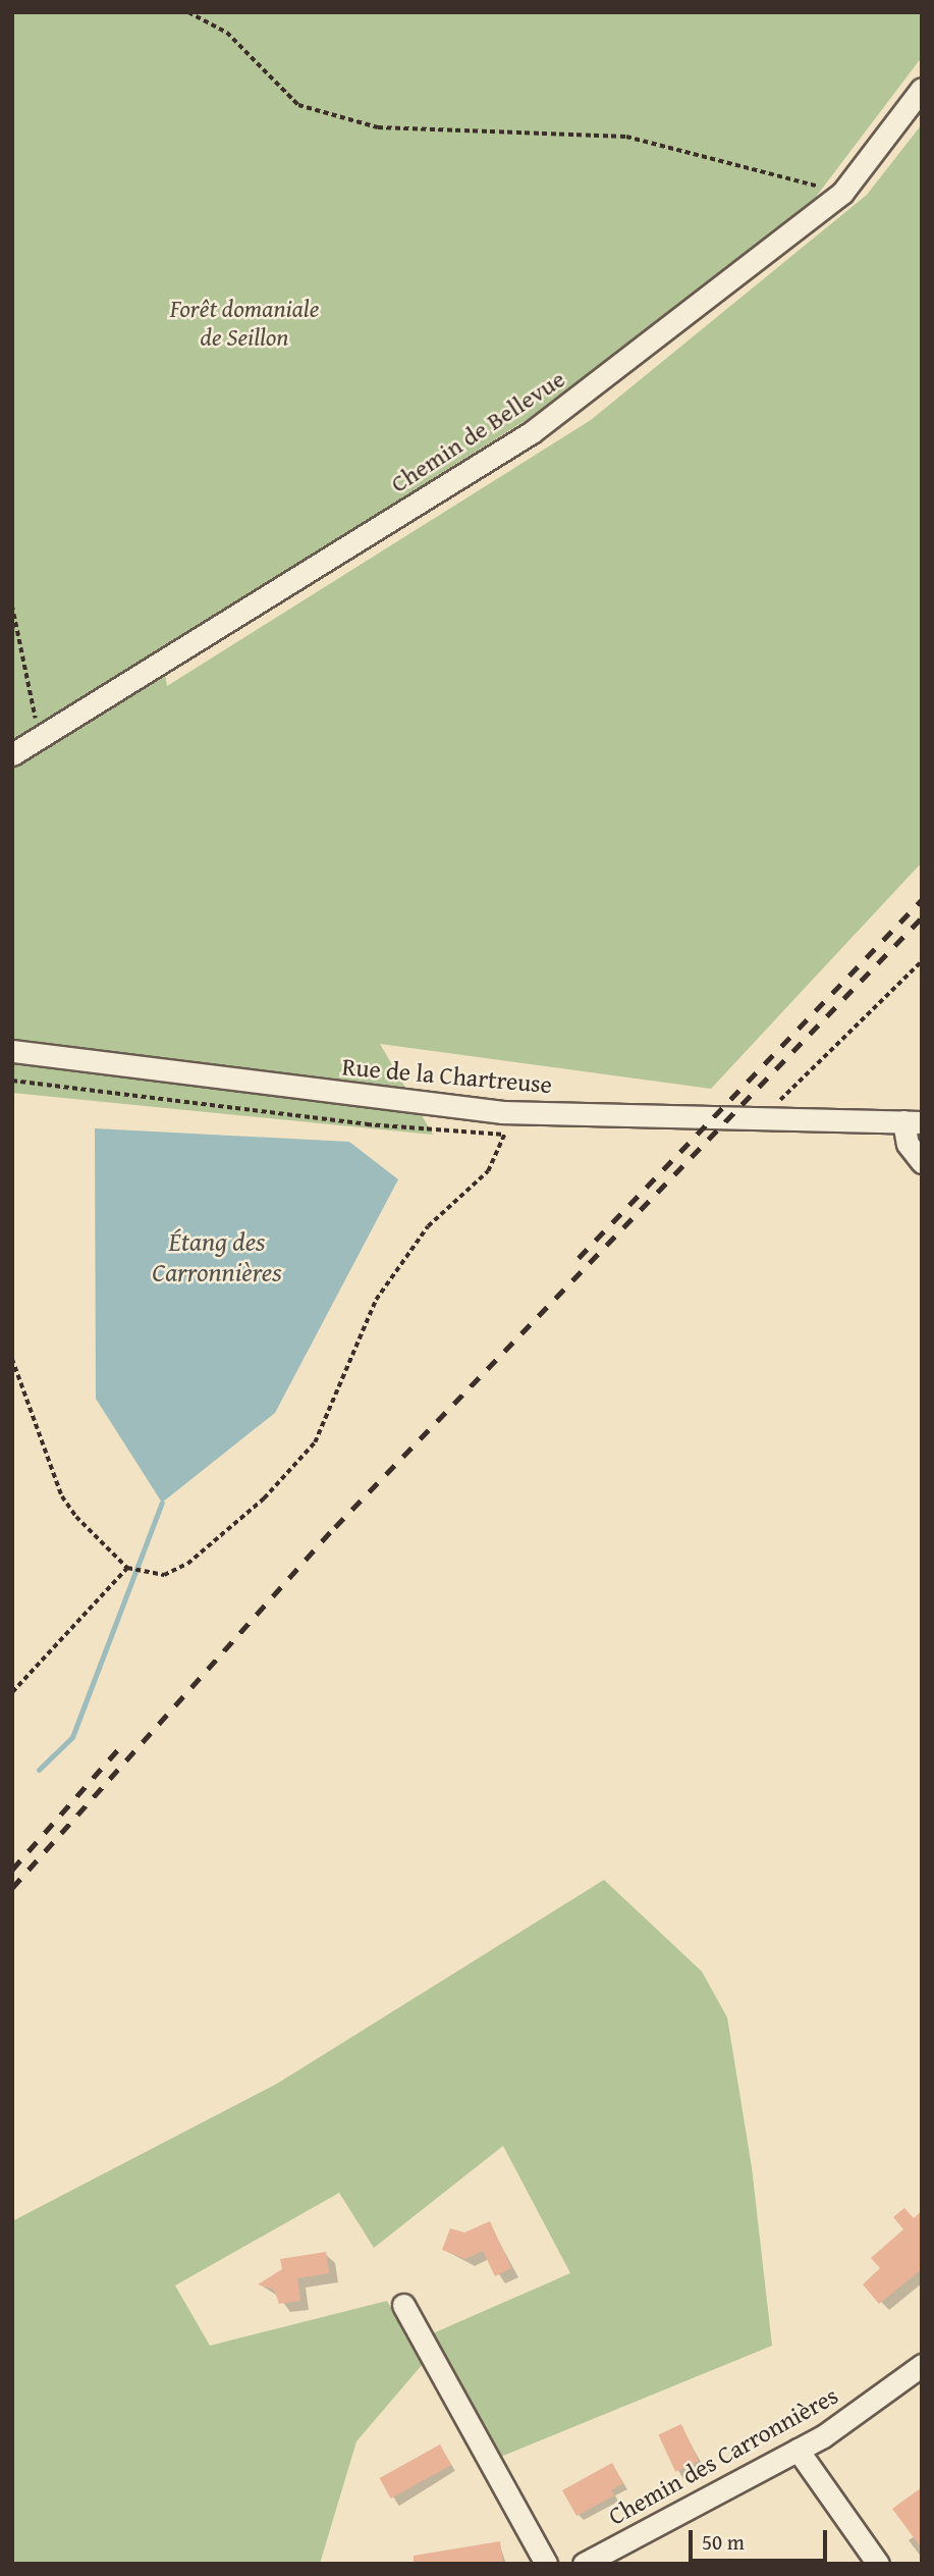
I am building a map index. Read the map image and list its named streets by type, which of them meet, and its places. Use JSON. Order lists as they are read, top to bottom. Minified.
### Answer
{"streets":{"street":["Chemin de Bellevue","Rue de la Chartreuse","Chemin des Carronnières"]},"water":["Étang des Carronnières"],"parks":["Forêt domaniale de Seillon"],"scale_bar":"50 m"}
